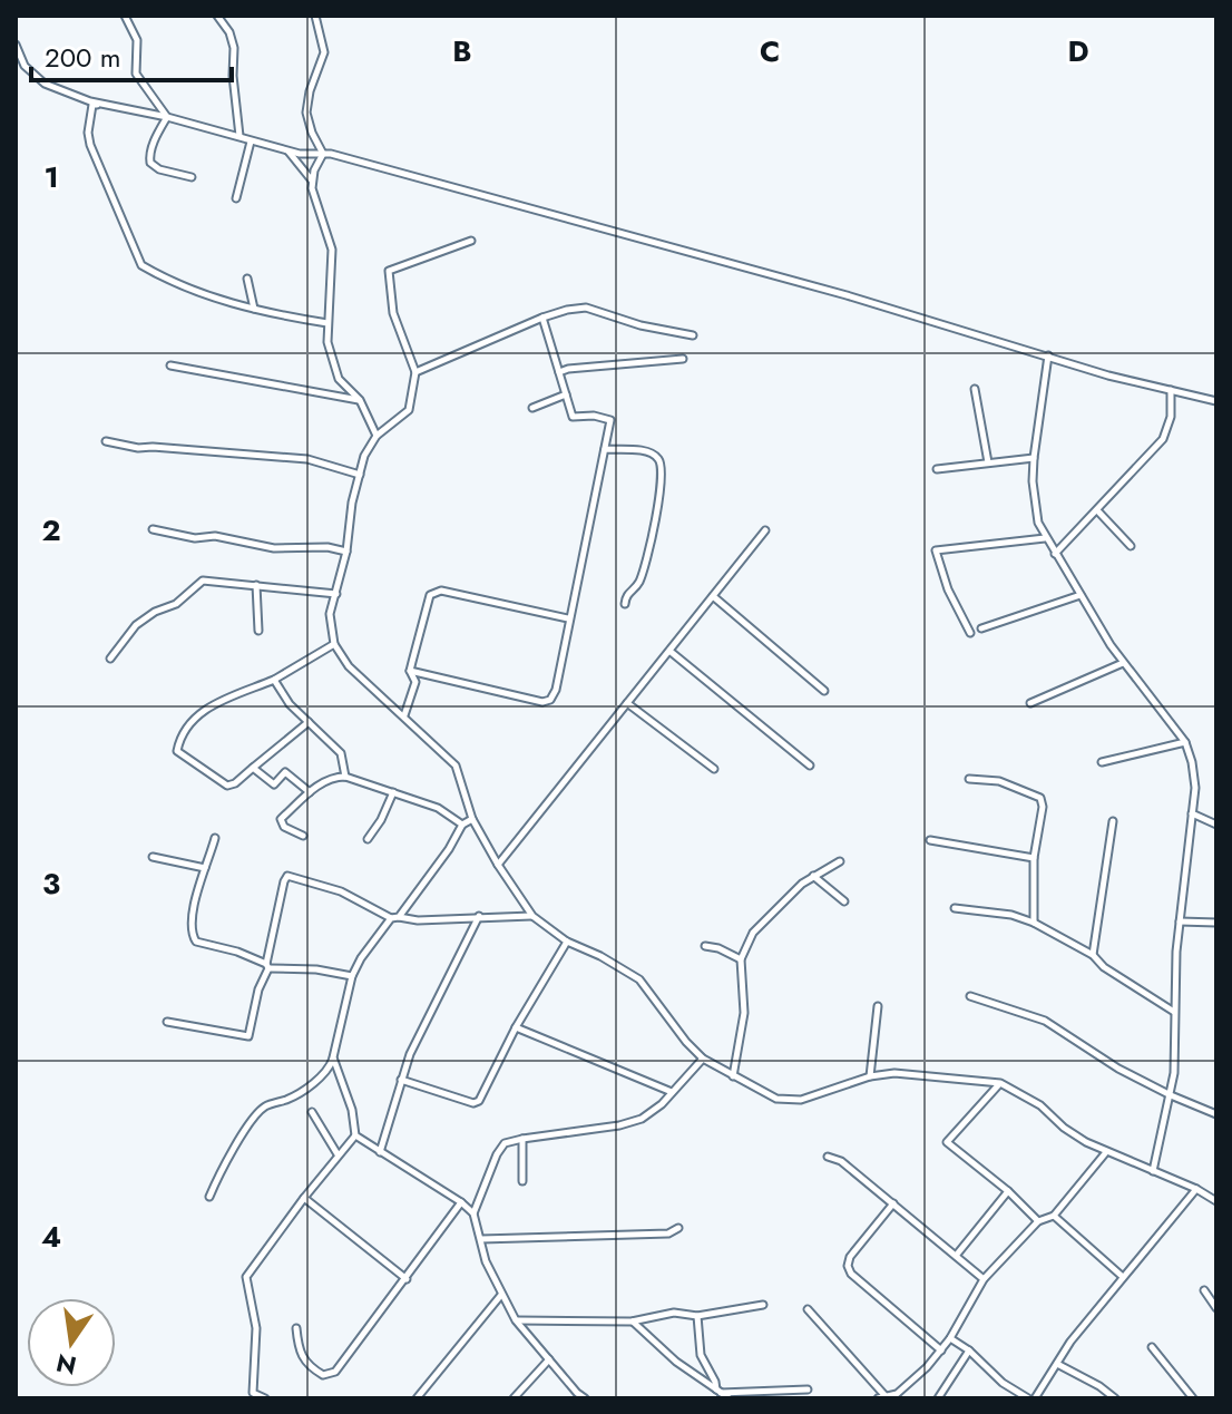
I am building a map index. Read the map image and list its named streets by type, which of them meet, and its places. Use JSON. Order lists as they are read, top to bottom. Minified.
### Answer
{"scale_bar":"200 m","north":"bottom","grid":{"columns":["B","C","D"],"rows":["1","2","3","4"]}}
